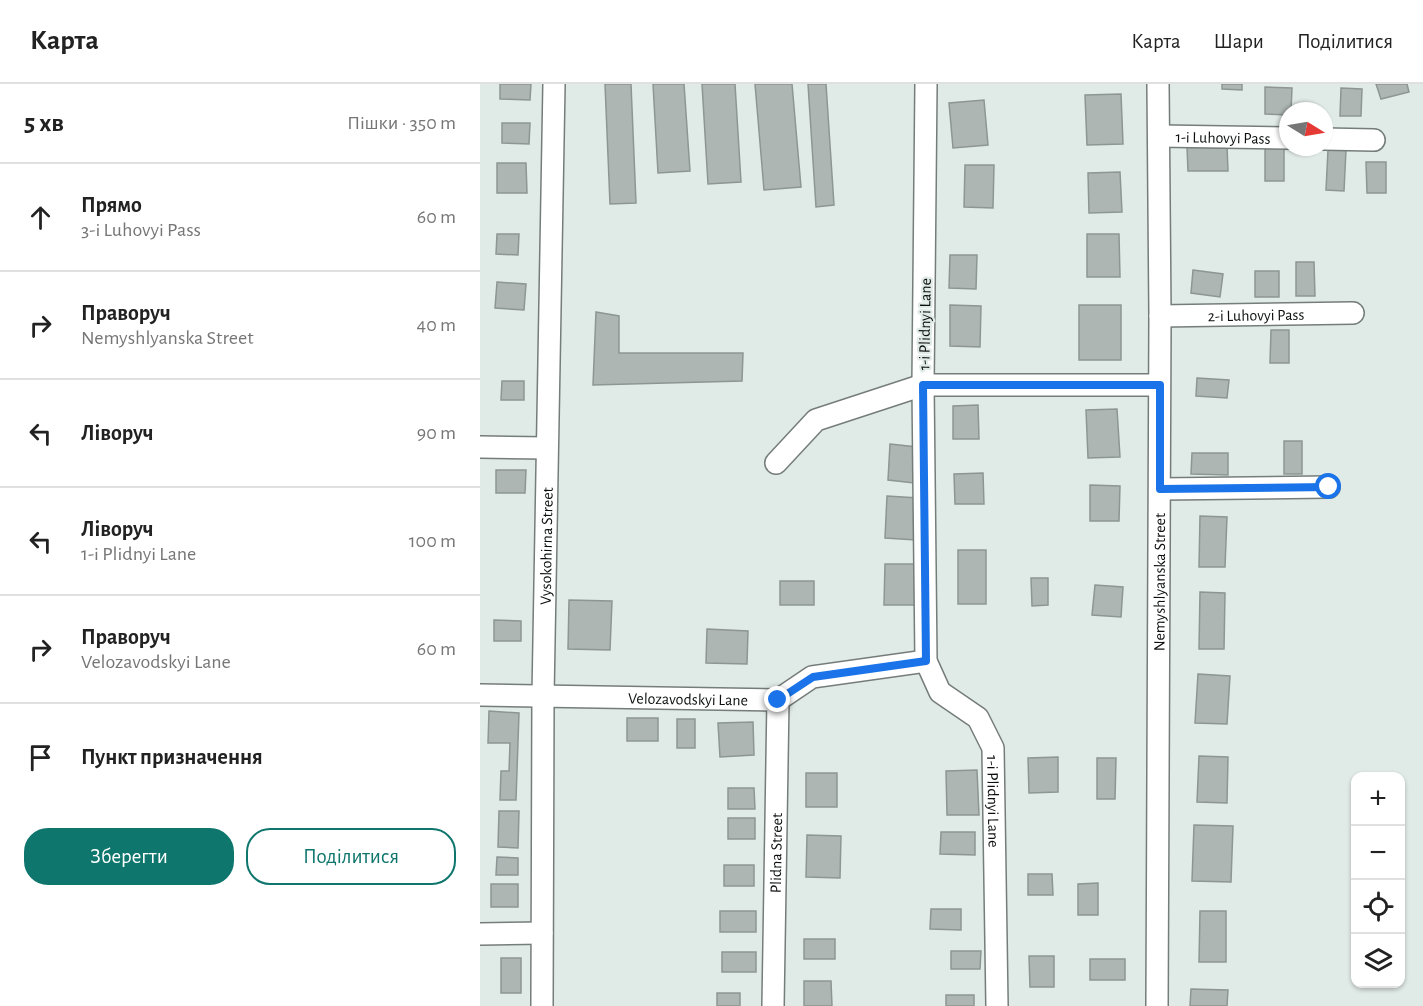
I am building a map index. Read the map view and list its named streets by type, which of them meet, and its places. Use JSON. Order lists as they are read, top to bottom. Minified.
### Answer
{"streets":{"street":["1-i Luhovyi Pass","2-i Luhovyi Pass","1-i Plidnyi Lane","Vysokohirna Street","Nemyshlyanska Street","Velozavodskyi Lane","Plidna Street"]},"crossings":[["1-i Luhovyi Pass","Nemyshlyanska Street"],["2-i Luhovyi Pass","Nemyshlyanska Street"],["Vysokohirna Street","Velozavodskyi Lane"],["Velozavodskyi Lane","Plidna Street"]],"north":"right","page":{"header":"Карта","nav":["Карта","Шари","Поділитися"],"heading":["5 хв","Пішки · 350 m"],"list":[["Прямо","3-i Luhovyi Pass","60 m"],["Праворуч","Nemyshlyanska Street","40 m"],["Ліворуч","90 m"],["Ліворуч","1-i Plidnyi Lane","100 m"],["Праворуч","Velozavodskyi Lane","60 m"],"Пункт призначення"],"map_buttons":["+","−"],"buttons":["Зберегти","Поділитися"]}}
